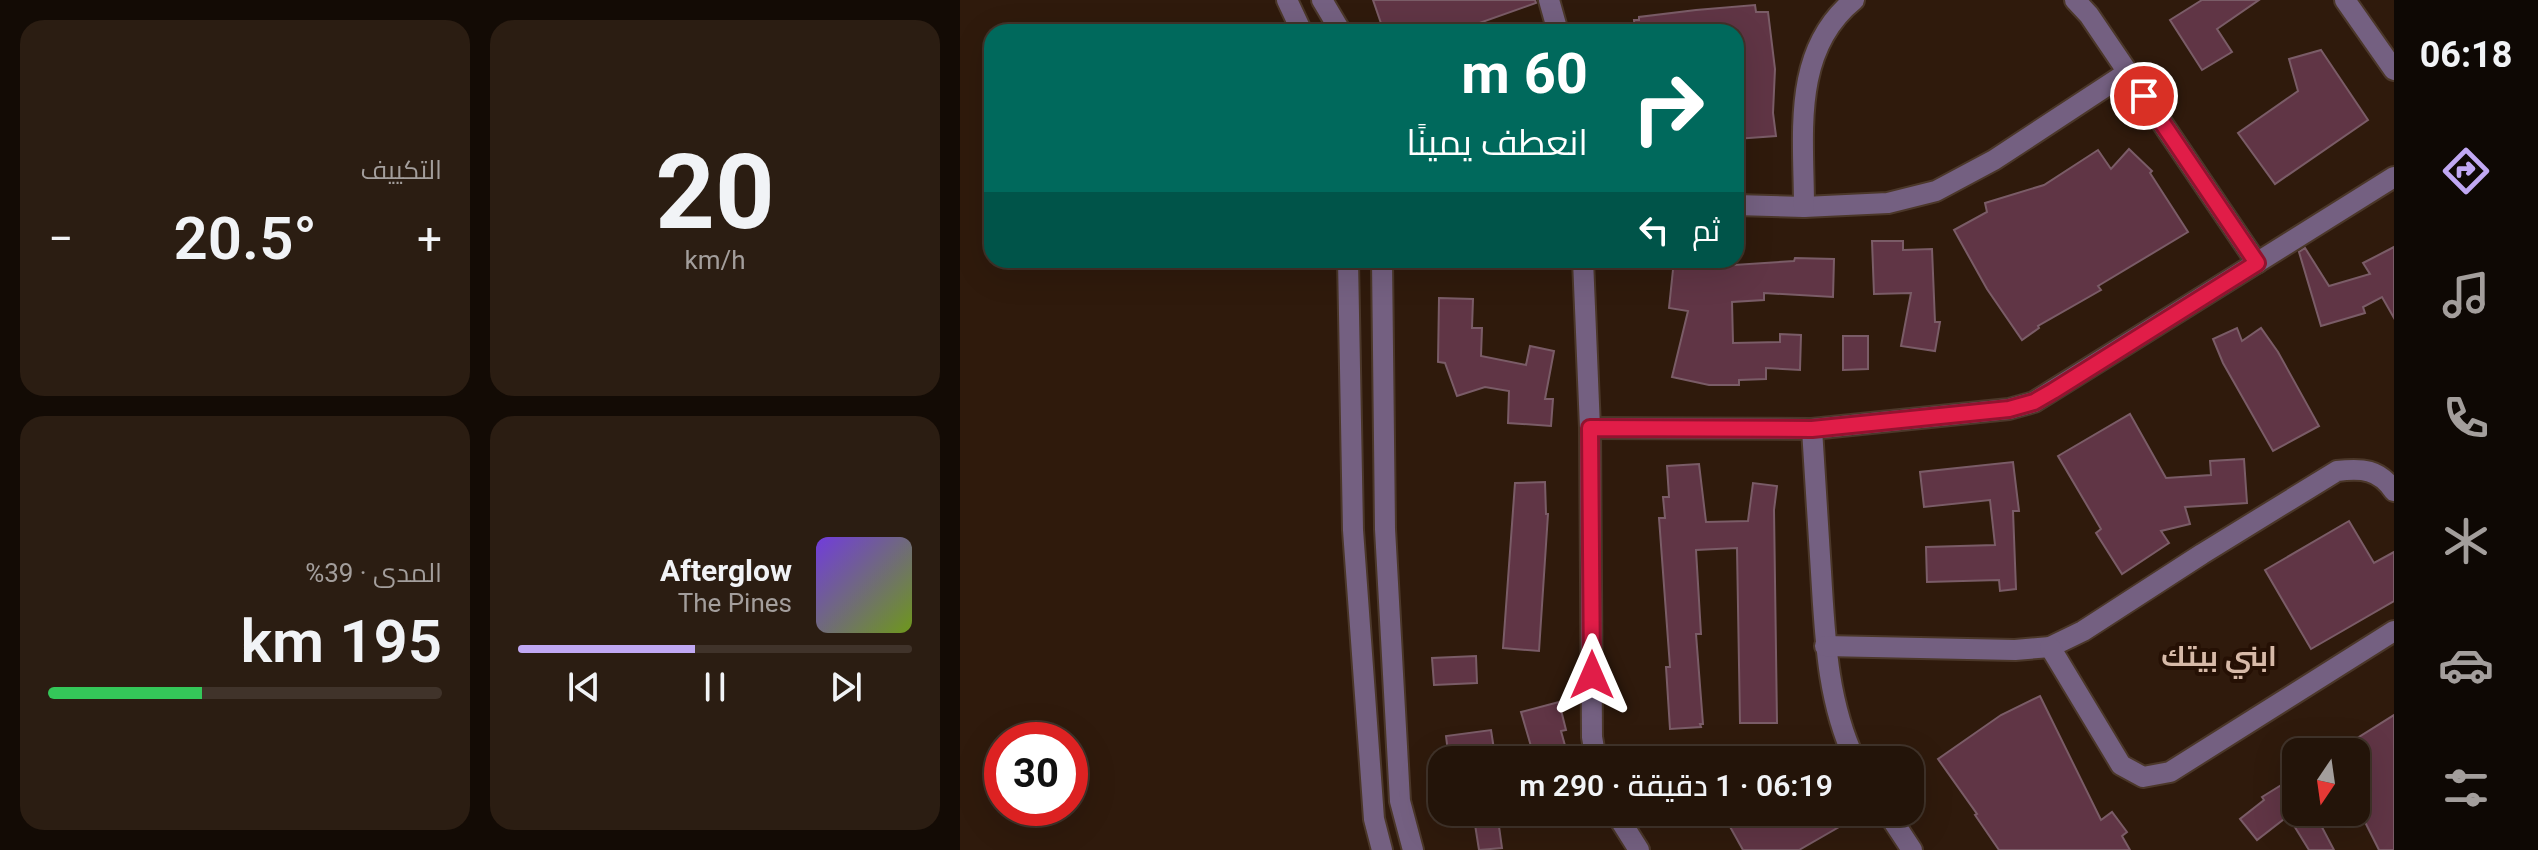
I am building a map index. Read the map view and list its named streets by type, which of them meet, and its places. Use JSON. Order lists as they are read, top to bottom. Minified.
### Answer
{"districts":["ابني بيتك"],"north":"bottom","page":{"tabs":"06:18","tile":[["20","km/h"],"التكييف",["المدى · 39%","195 km"]],"turn":["60 m","انعطف يمينًا"],"then":"ثم","heat":["−","20.5°","+"],"song":["Afterglow","The Pines"],"limit":"30","trip":"06:19 · 1 دقيقة · 290 m"}}
